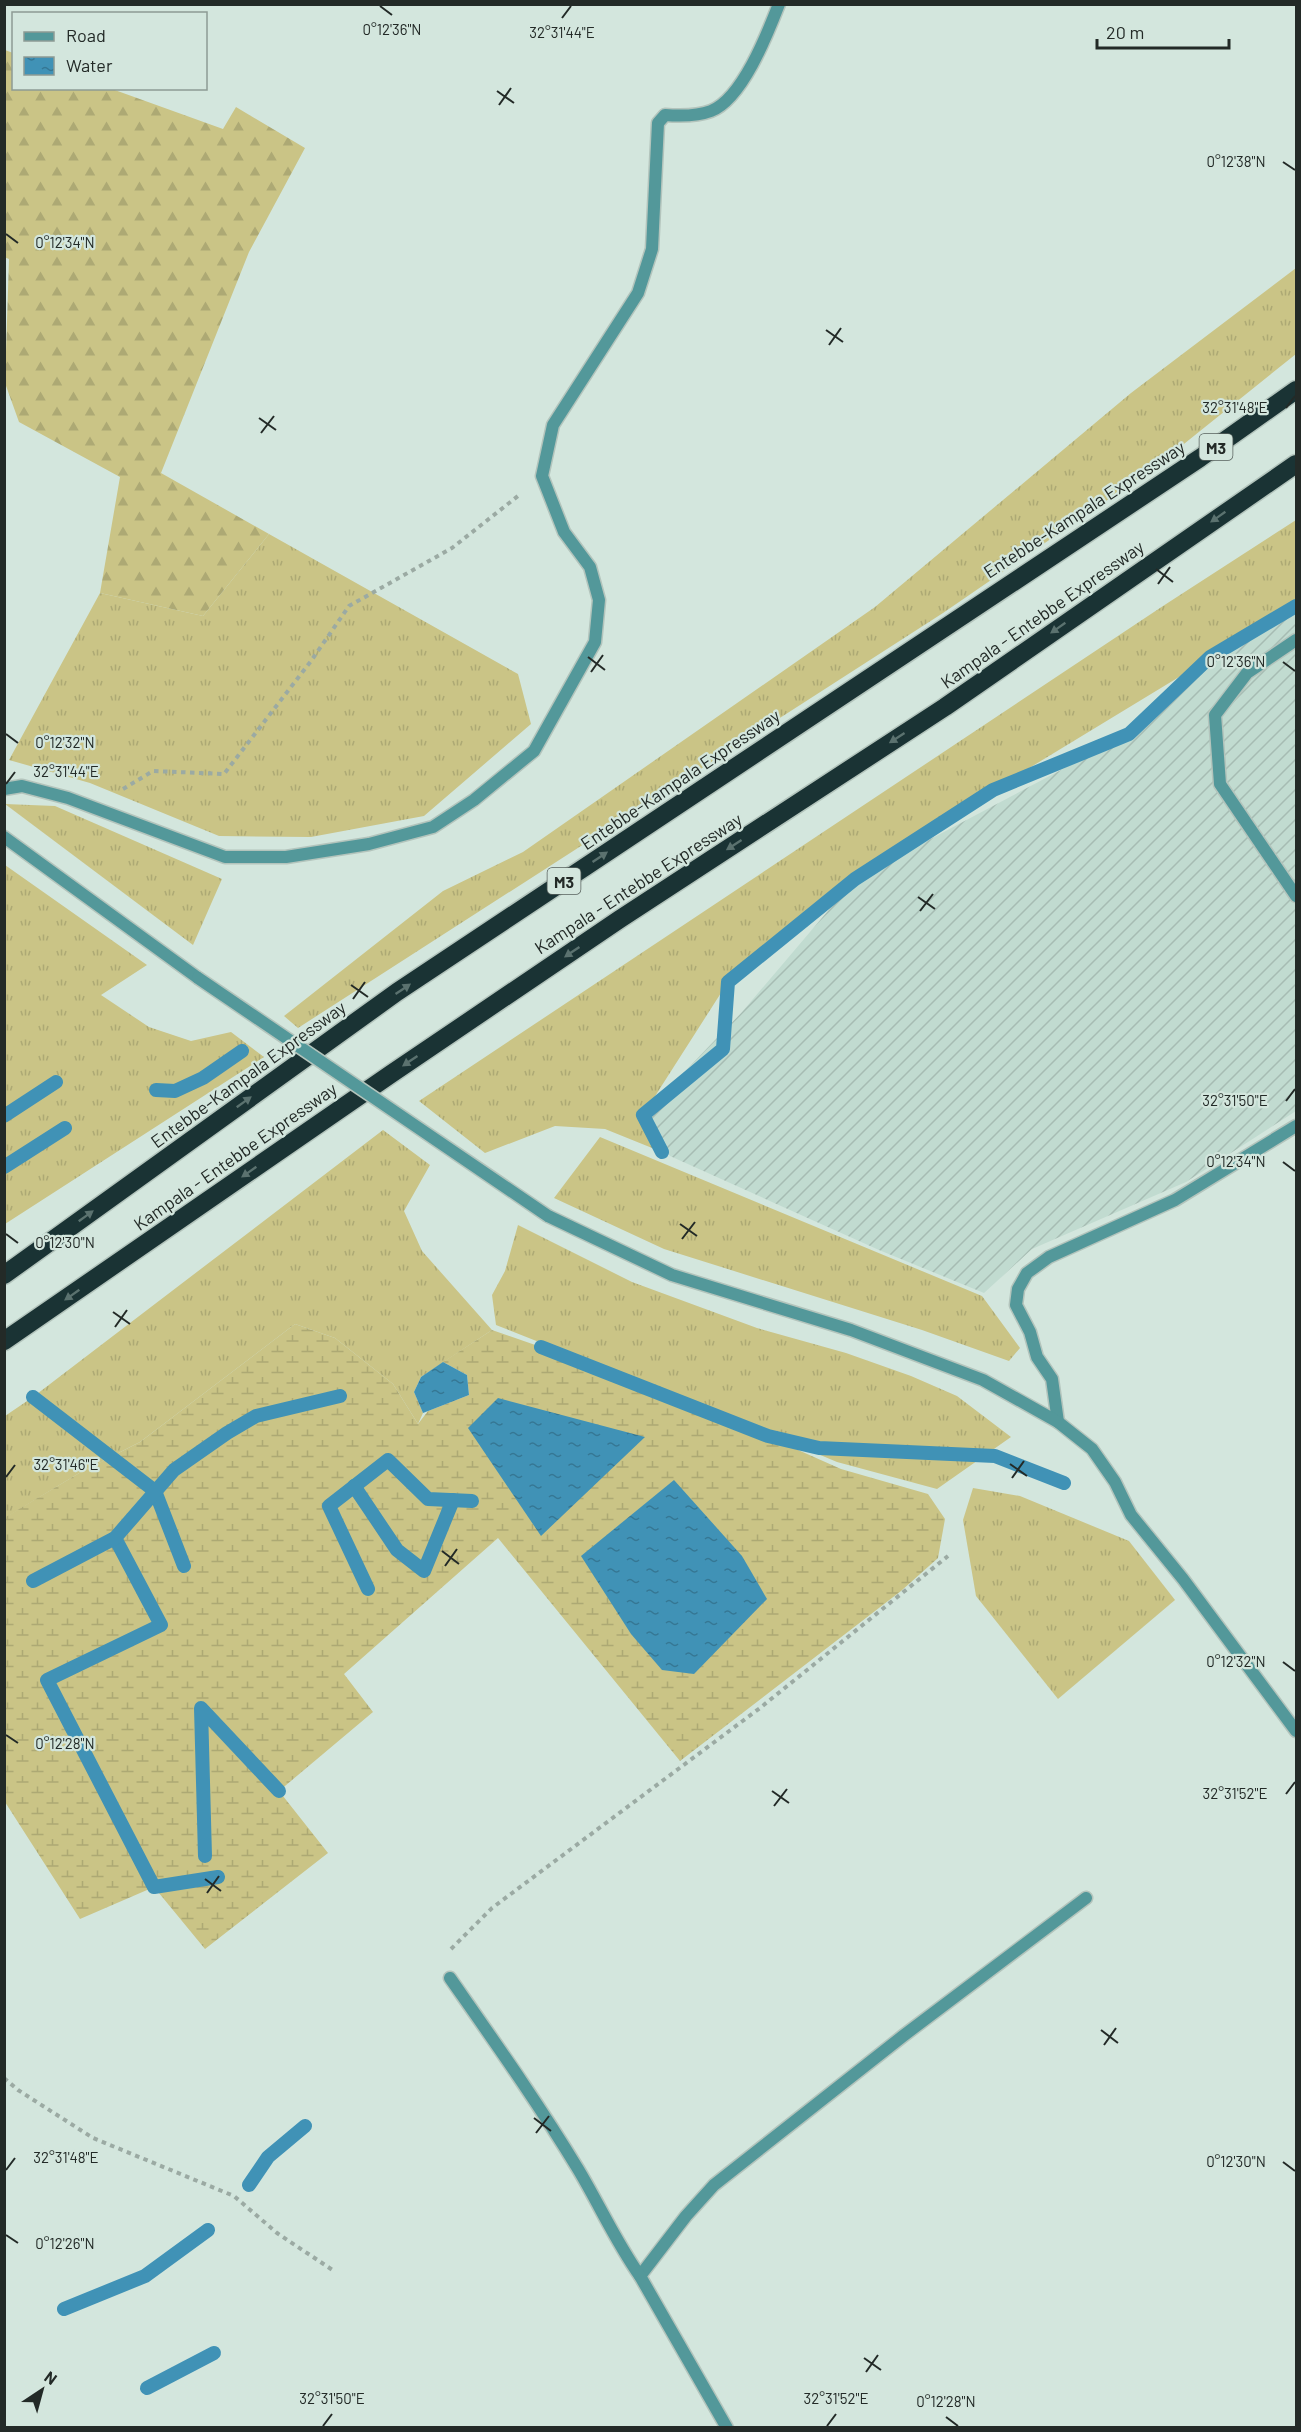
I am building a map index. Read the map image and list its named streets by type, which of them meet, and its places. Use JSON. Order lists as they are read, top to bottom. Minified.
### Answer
{"streets":{"highway":["M3","Entebbe-Kampala Expressway","Kampala - Entebbe Expressway"]},"one_way":["Entebbe-Kampala Expressway","Kampala - Entebbe Expressway"],"legend":["Road","Water"],"scale_bar":"20 m","north":"top right","coordinates":["0°12'36\"N","32°31'44\"E","0°12'38\"N","0°12'34\"N","32°31'48\"E","0°12'32\"N","32°31'50\"E","0°12'30\"N","32°31'46\"E","0°12'28\"N","32°31'52\"E","0°12'26\"N"]}
